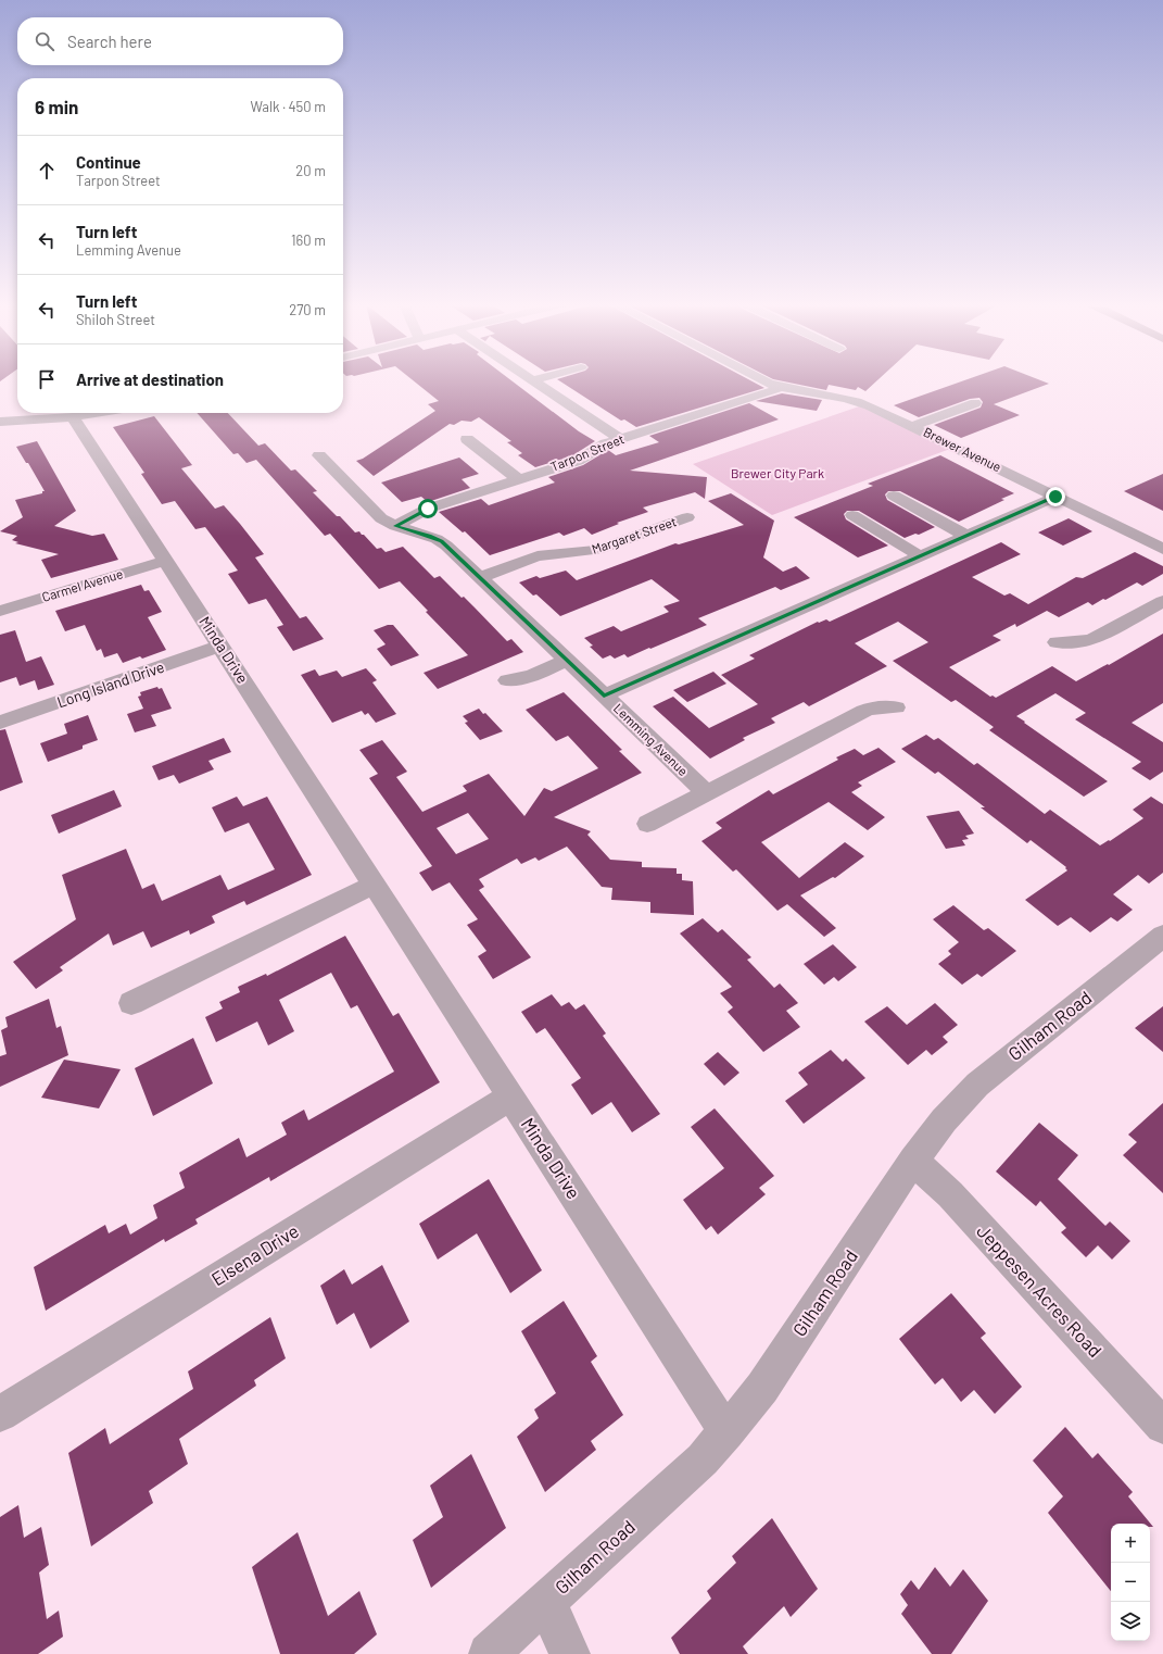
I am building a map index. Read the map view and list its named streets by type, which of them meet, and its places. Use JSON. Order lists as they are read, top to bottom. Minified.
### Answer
{"streets":{"street":["Brewer Avenue","Tarpon Street","Margaret Street","Carmel Avenue","Minda Drive","Long Island Drive","Lemming Avenue","Gilham Road","Elsena Drive","Jeppesen Acres Road"]},"crossings":[["Brewer Avenue","Tarpon Street"],["Tarpon Street","Lemming Avenue"],["Margaret Street","Lemming Avenue"],["Carmel Avenue","Minda Drive"],["Minda Drive","Long Island Drive"],["Minda Drive","Gilham Road"],["Minda Drive","Elsena Drive"],["Gilham Road","Jeppesen Acres Road"]],"parks":["Brewer City Park"],"page":{"search":"Search here","heading":["6 min","Walk · 450 m"],"list":[["Continue","Tarpon Street","20 m"],["Turn left","Lemming Avenue","160 m"],["Turn left","Shiloh Street","270 m"],"Arrive at destination"],"map_buttons":["+","−"]}}
